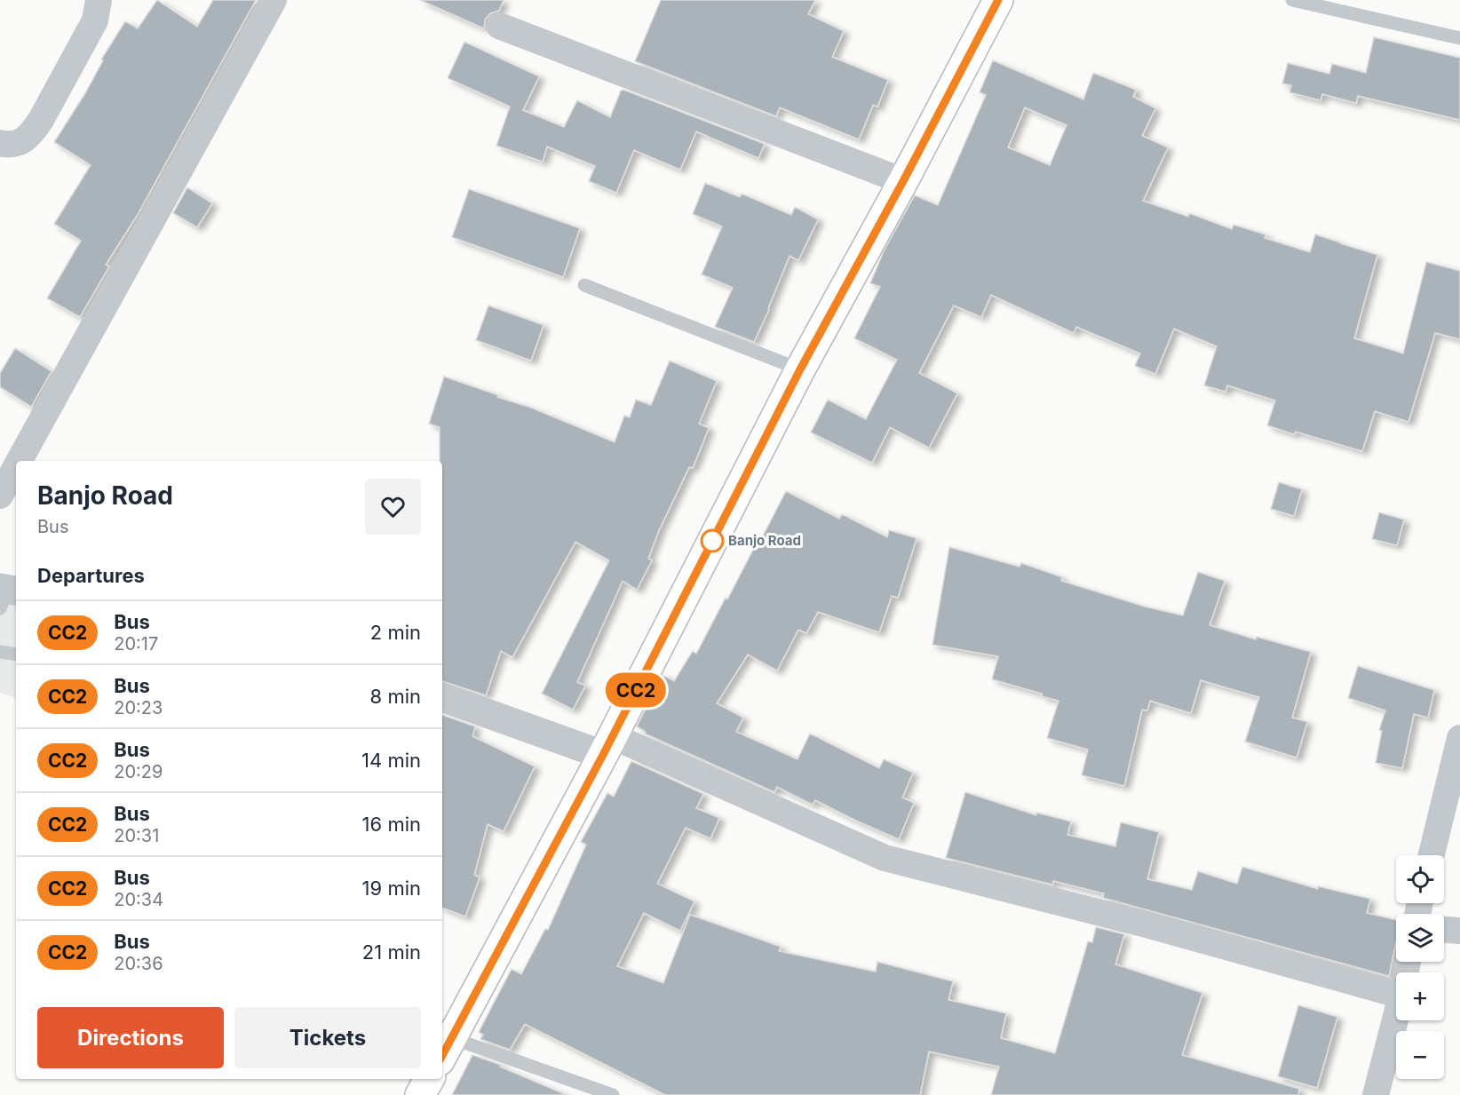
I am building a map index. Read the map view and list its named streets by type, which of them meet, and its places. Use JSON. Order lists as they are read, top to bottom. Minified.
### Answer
{"places":["Banjo Road"],"lines":["bus line CC2"],"page":{"on_map":"CC2","heading":[["Banjo Road","Bus"],"Departures"],"list":[{"mark":"CC2","name":"Bus","note":"20:17","value":"2 min"},{"mark":"CC2","name":"Bus","note":"20:23","value":"8 min"},{"mark":"CC2","name":"Bus","note":"20:29","value":"14 min"},{"mark":"CC2","name":"Bus","note":"20:31","value":"16 min"},{"mark":"CC2","name":"Bus","note":"20:34","value":"19 min"},{"mark":"CC2","name":"Bus","note":"20:36","value":"21 min"}],"map_buttons":["+","−"],"buttons":["Directions","Tickets"]}}
